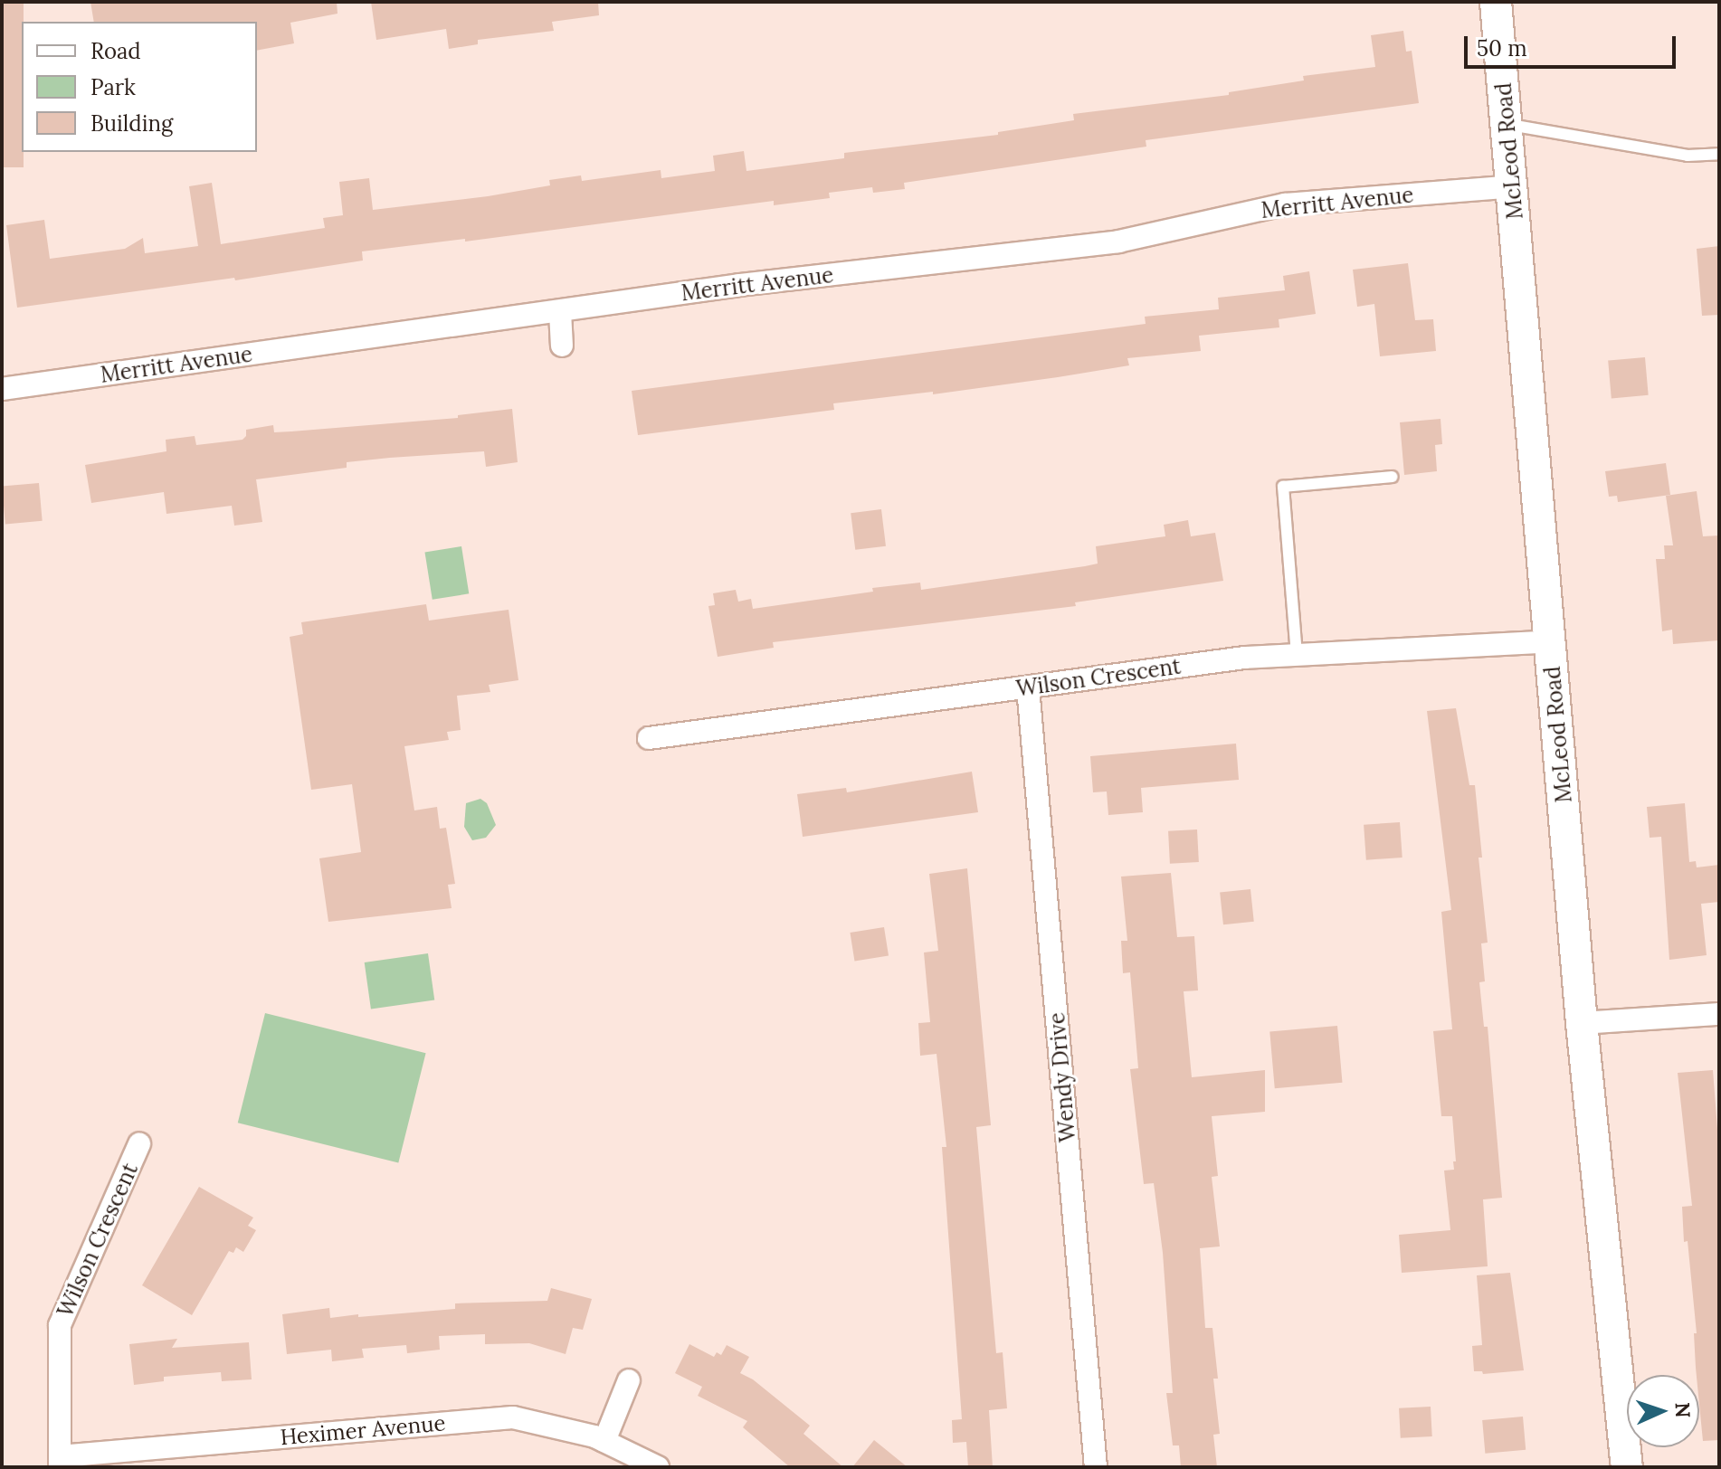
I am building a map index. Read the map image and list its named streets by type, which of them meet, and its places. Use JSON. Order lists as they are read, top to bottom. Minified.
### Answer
{"streets":{"main road":["McLeod Road"],"street":["Merritt Avenue","Wilson Crescent","Wendy Drive","Heximer Avenue"]},"crossings":[["McLeod Road","Merritt Avenue"],["McLeod Road","Wilson Crescent"],["Wilson Crescent","Wendy Drive"],["Wilson Crescent","Heximer Avenue"]],"legend":["Road","Park","Building"],"scale_bar":"50 m","north":"right"}
